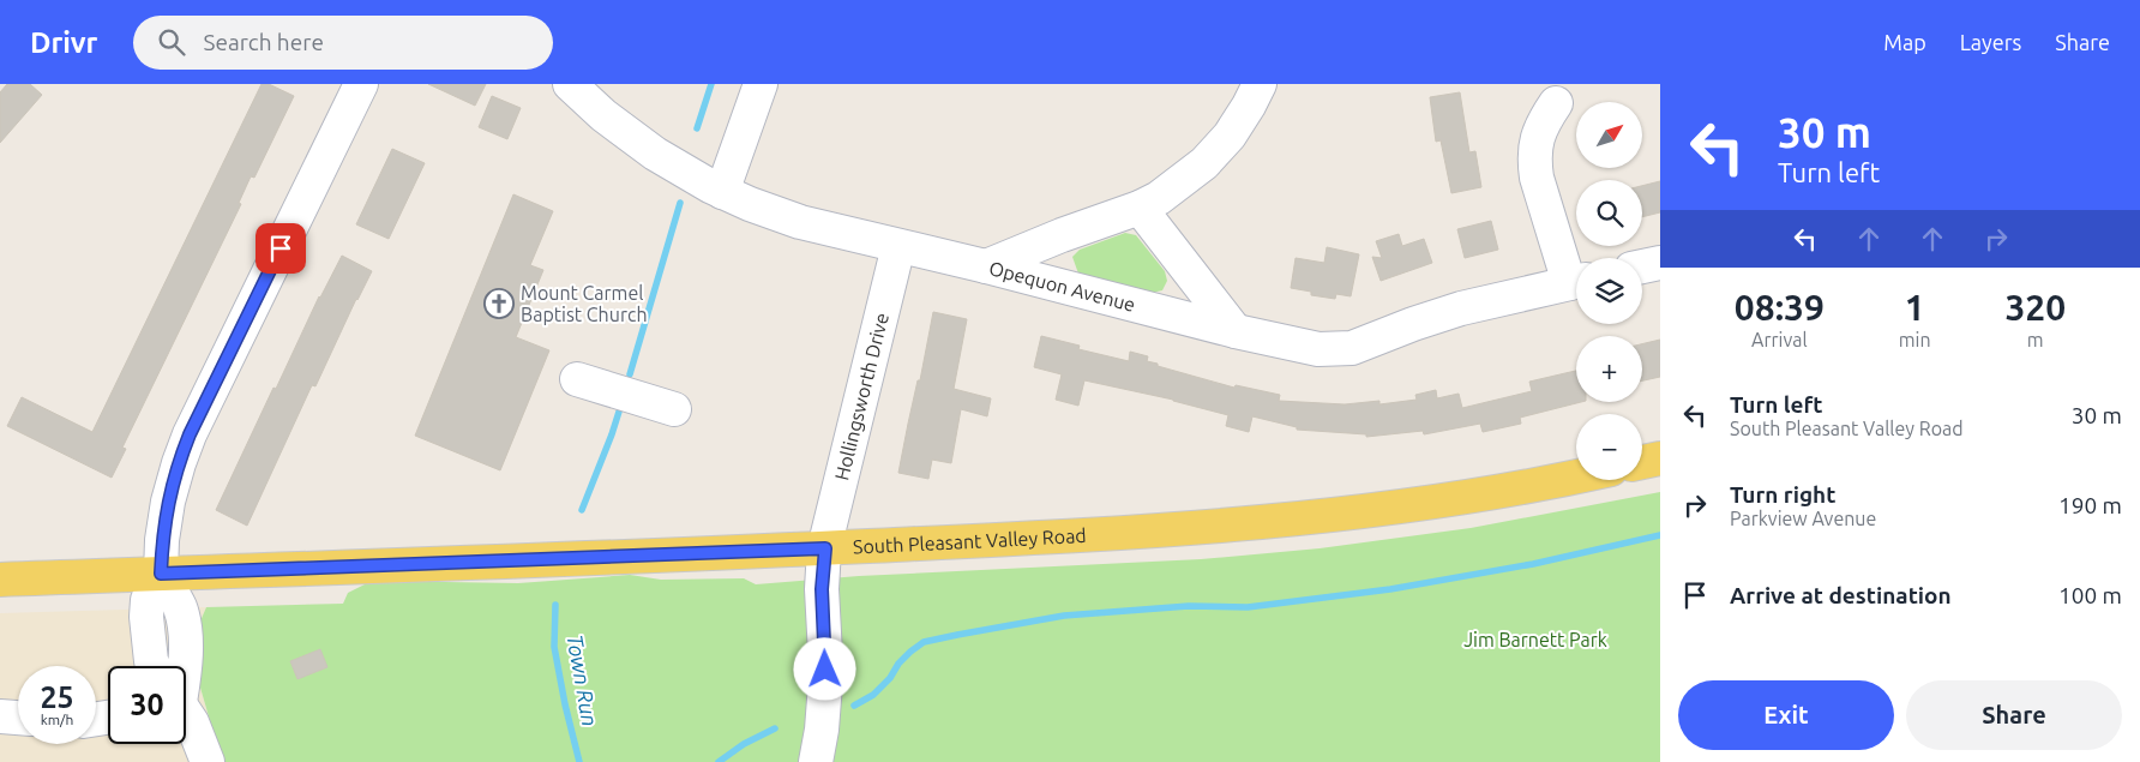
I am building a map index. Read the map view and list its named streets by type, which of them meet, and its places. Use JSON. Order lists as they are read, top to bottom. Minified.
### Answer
{"streets":{"main road":["South Pleasant Valley Road"],"street":["Opequon Avenue","Hollingsworth Drive"]},"crossings":[["Opequon Avenue","Hollingsworth Drive"],["Hollingsworth Drive","South Pleasant Valley Road"]],"water":["Town Run"],"parks":["Jim Barnett Park"],"places":{"church":["Mount Carmel Baptist Church"]},"north":"top right","page":{"header":"Drivr","search":"Search here","nav":["Map","Layers","Share"],"turn":["30 m","Turn left"],"map_buttons":["+","−"],"eta":["08:39","Arrival","1","min","320","m"],"list":[{"name":"Turn left","note":"South Pleasant Valley Road","value":"30 m"},{"name":"Turn right","note":"Parkview Avenue","value":"190 m"},{"name":"Arrive at destination","value":"100 m"}],"speed":"25 km/h","limit":"30","buttons":["Exit","Share"]}}
